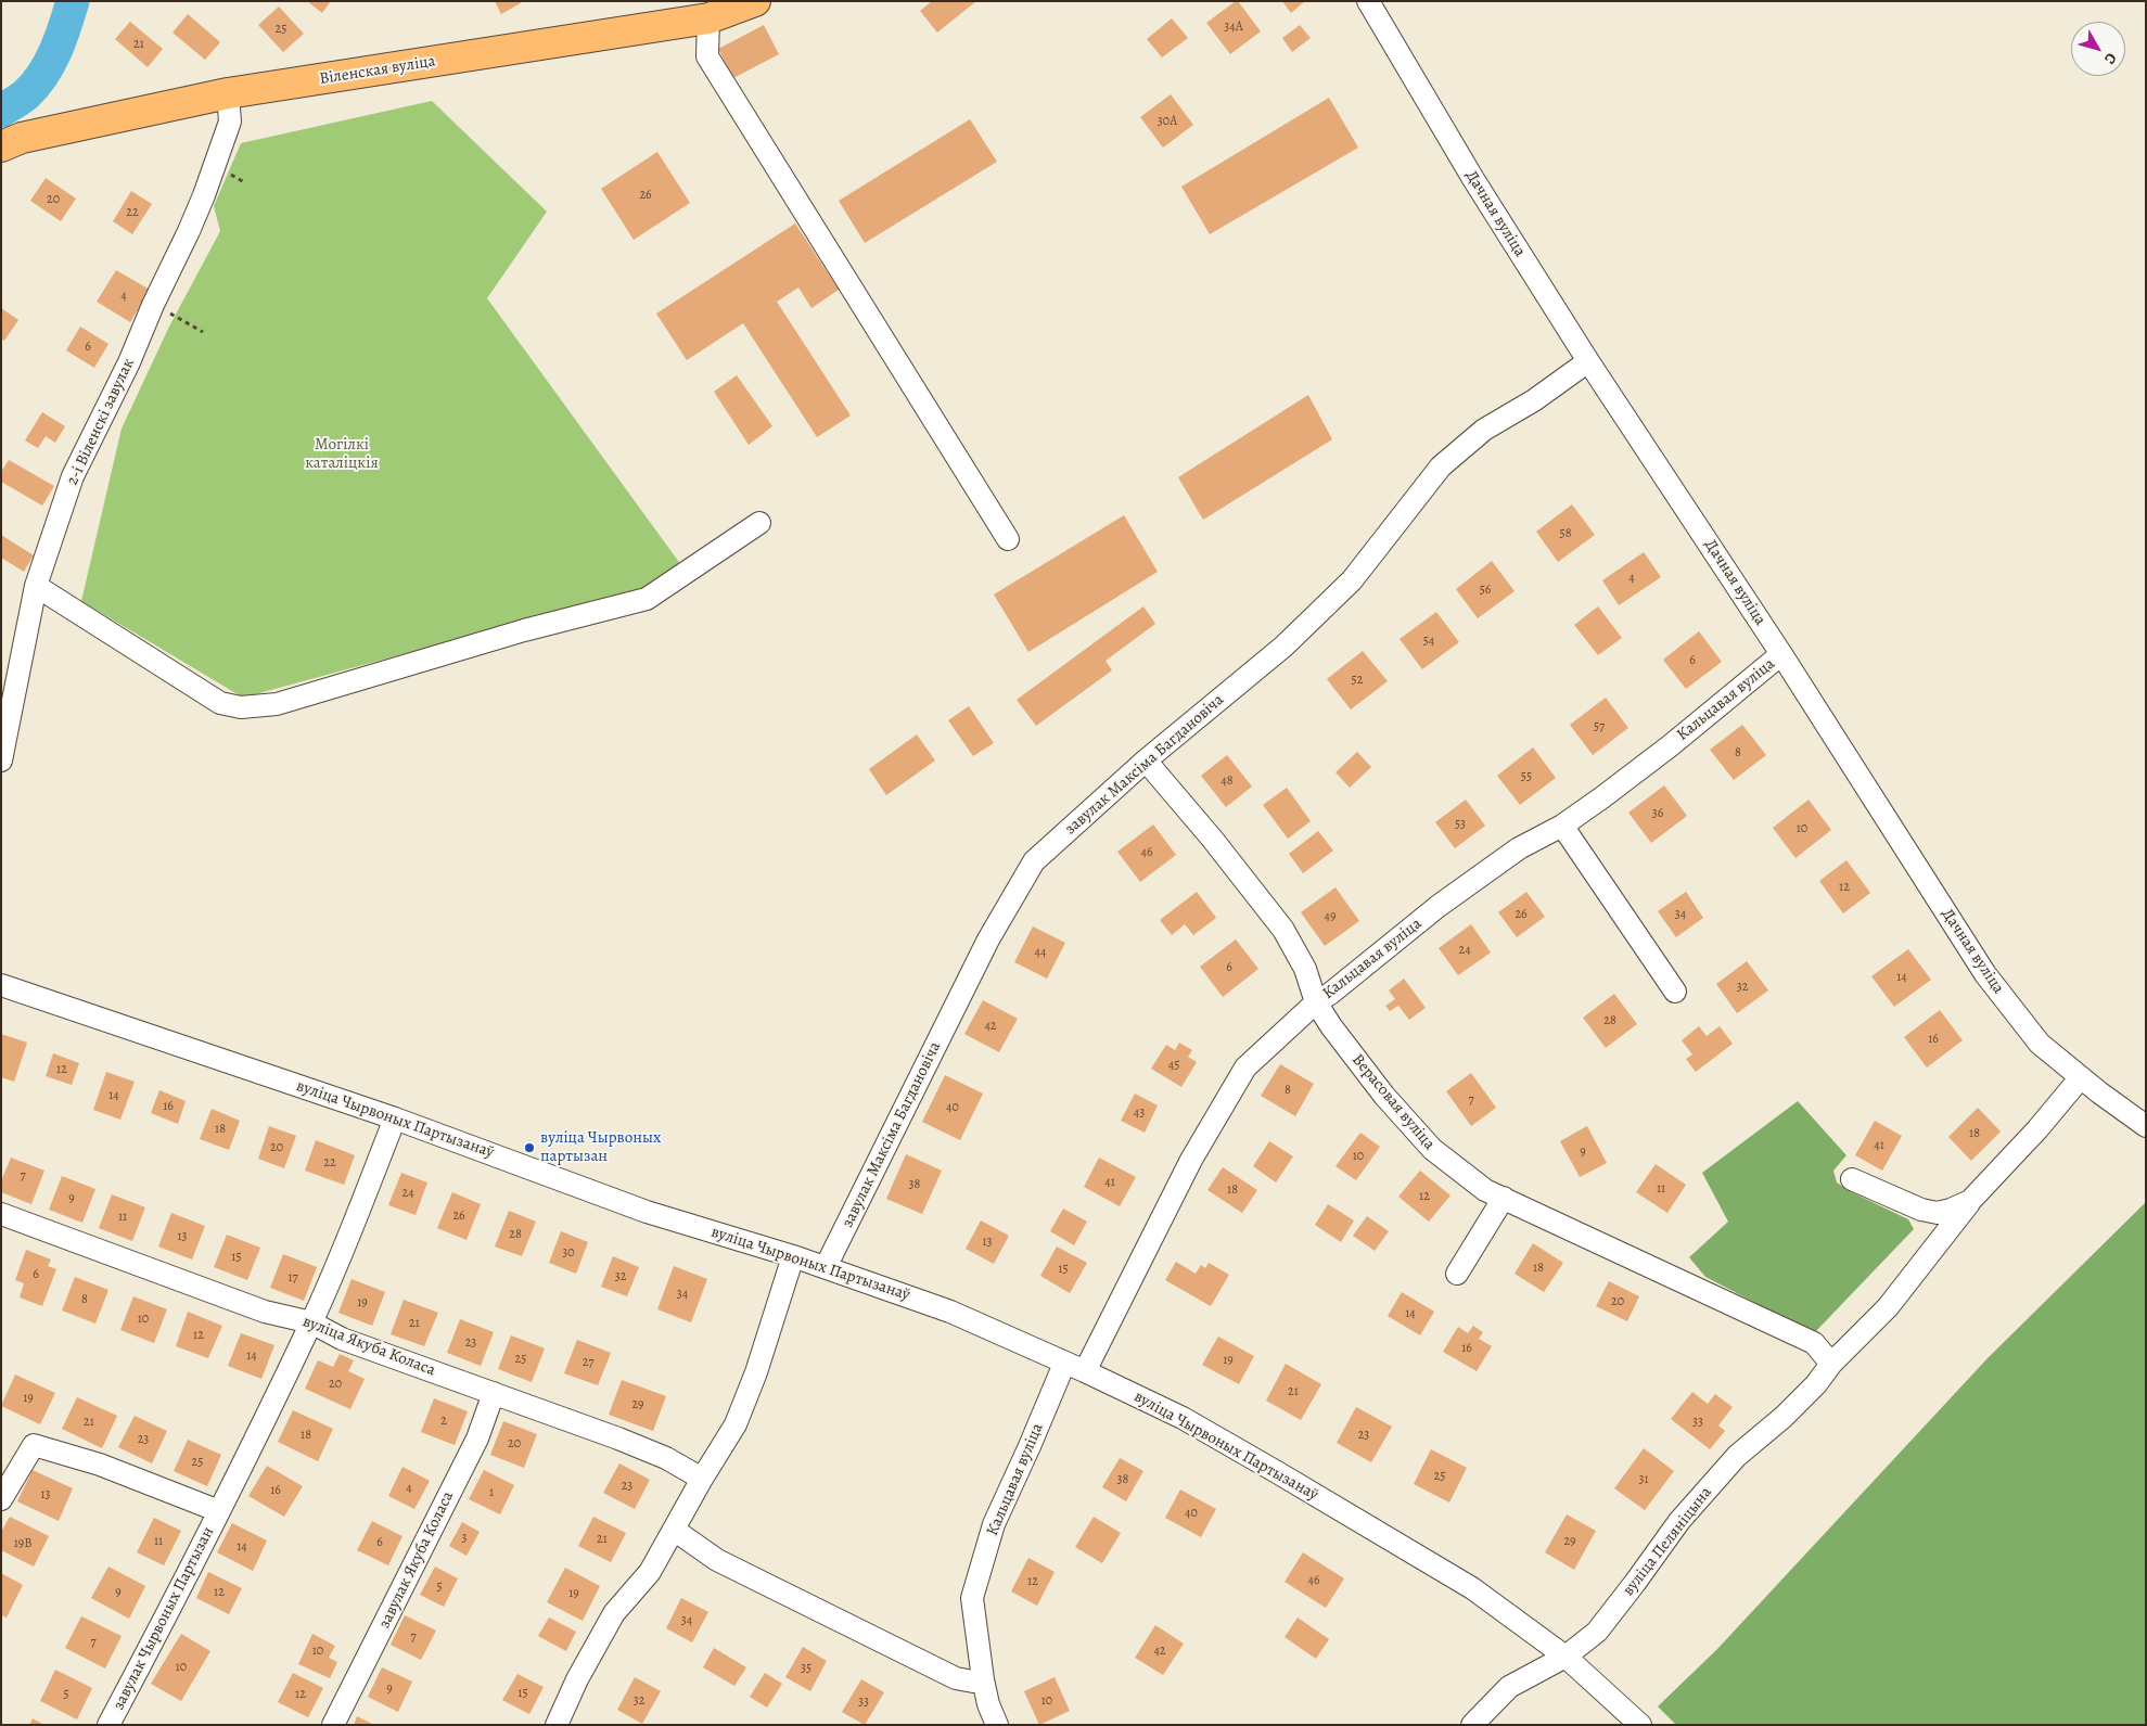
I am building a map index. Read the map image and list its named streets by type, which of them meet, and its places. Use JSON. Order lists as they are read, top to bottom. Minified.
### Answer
{"streets":{"highway":["Віленская вуліца"],"street":["Дачная вуліца","2-і Віленскі завулак","Кальцавая вуліца","завулак Максіма Багдановіча","Верасовая вуліца","вуліца Чырвоных Партызанаў","вуліца Якуба Коласа","вуліца Пеляніцына","завулак Якуба Коласа","завулак Чырвоных Партызан"]},"crossings":[["Віленская вуліца","2-і Віленскі завулак"],["Дачная вуліца","Кальцавая вуліца"],["Дачная вуліца","завулак Максіма Багдановіча"],["Дачная вуліца","вуліца Пеляніцына"],["Кальцавая вуліца","Верасовая вуліца"],["Кальцавая вуліца","вуліца Чырвоных Партызанаў"],["завулак Максіма Багдановіча","Верасовая вуліца"],["завулак Максіма Багдановіча","вуліца Чырвоных Партызанаў"],["Верасовая вуліца","вуліца Пеляніцына"],["вуліца Чырвоных Партызанаў","вуліца Пеляніцына"],["вуліца Чырвоных Партызанаў","завулак Чырвоных Партызан"],["вуліца Якуба Коласа","завулак Якуба Коласа"],["вуліца Якуба Коласа","завулак Чырвоных Партызан"]],"parks":["Могілкі каталіцкія"],"places":["вуліца Чырвоных партызан"],"house_numbers":["34А","25","21","30А","26","20","22","4","6","58","4","56","54","6","52","57","8","55","48","36","53","10","46","12","26","34","49","24","44","6","14","32","28","42","16","45","12","8","14","7","16","40","43","18","18","41","20","9","10","22","7","41","38","11","18","24","12","9","26","11","28","13","13","30","15","18","15","6","32","17","34","8","20","19","14","10","21","12","23","16","14","25","19","27","20","21","19","29","2","21","33","18","23","23","20","25","25","38","31","23","4","16","1","13","40","3","21","11","29","6","19В","14","46","12","5","9","12","19","34","7","7","10","42","10","35","9","15","5","12","32","10","33"],"north":"bottom right"}
